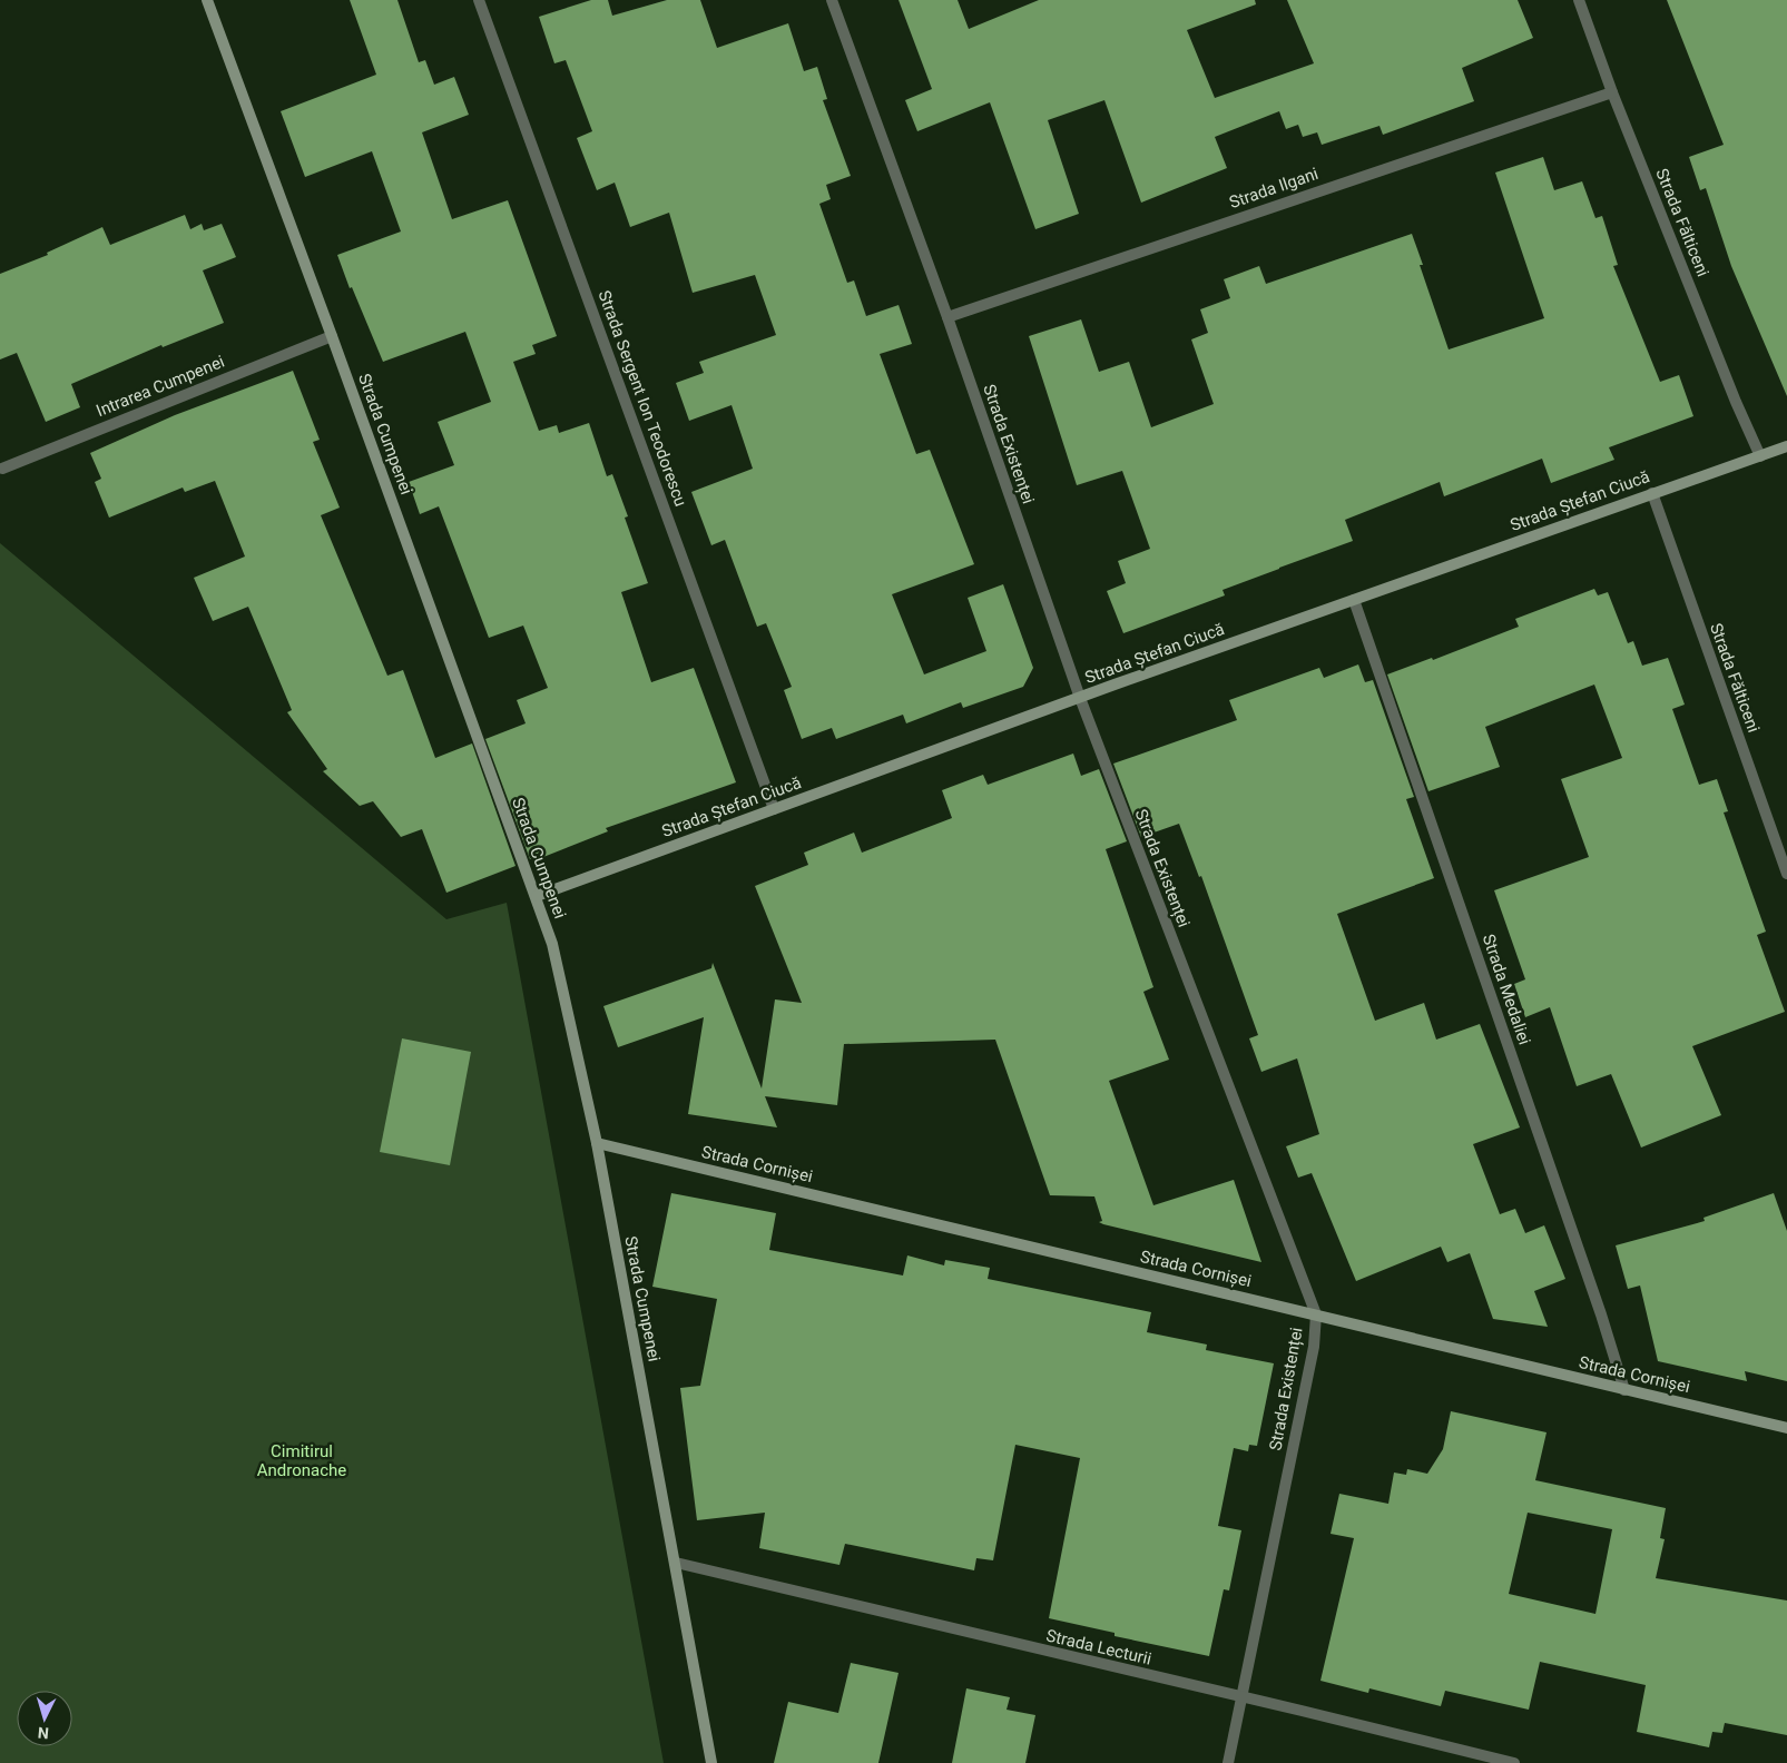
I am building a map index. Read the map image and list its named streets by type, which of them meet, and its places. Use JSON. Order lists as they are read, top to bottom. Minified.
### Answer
{"streets":{"street":["Strada Ilgani","Strada Fălticeni","Intrarea Cumpenei","Strada Sergent Ion Teodorescu","Strada Cumpenei","Strada Existenței","Strada Ștefan Ciucă","Strada Medaliei","Strada Cornișei","Strada Lecturii"]},"crossings":[["Strada Ilgani","Strada Fălticeni"],["Strada Ilgani","Strada Existenței"],["Strada Fălticeni","Strada Ștefan Ciucă"],["Intrarea Cumpenei","Strada Cumpenei"],["Strada Sergent Ion Teodorescu","Strada Ștefan Ciucă"],["Strada Cumpenei","Strada Ștefan Ciucă"],["Strada Cumpenei","Strada Cornișei"],["Strada Cumpenei","Strada Lecturii"],["Strada Existenței","Strada Ștefan Ciucă"],["Strada Existenței","Strada Cornișei"],["Strada Existenței","Strada Lecturii"],["Strada Ștefan Ciucă","Strada Medaliei"],["Strada Medaliei","Strada Cornișei"]],"parks":["Cimitirul Andronache"],"north":"bottom"}
